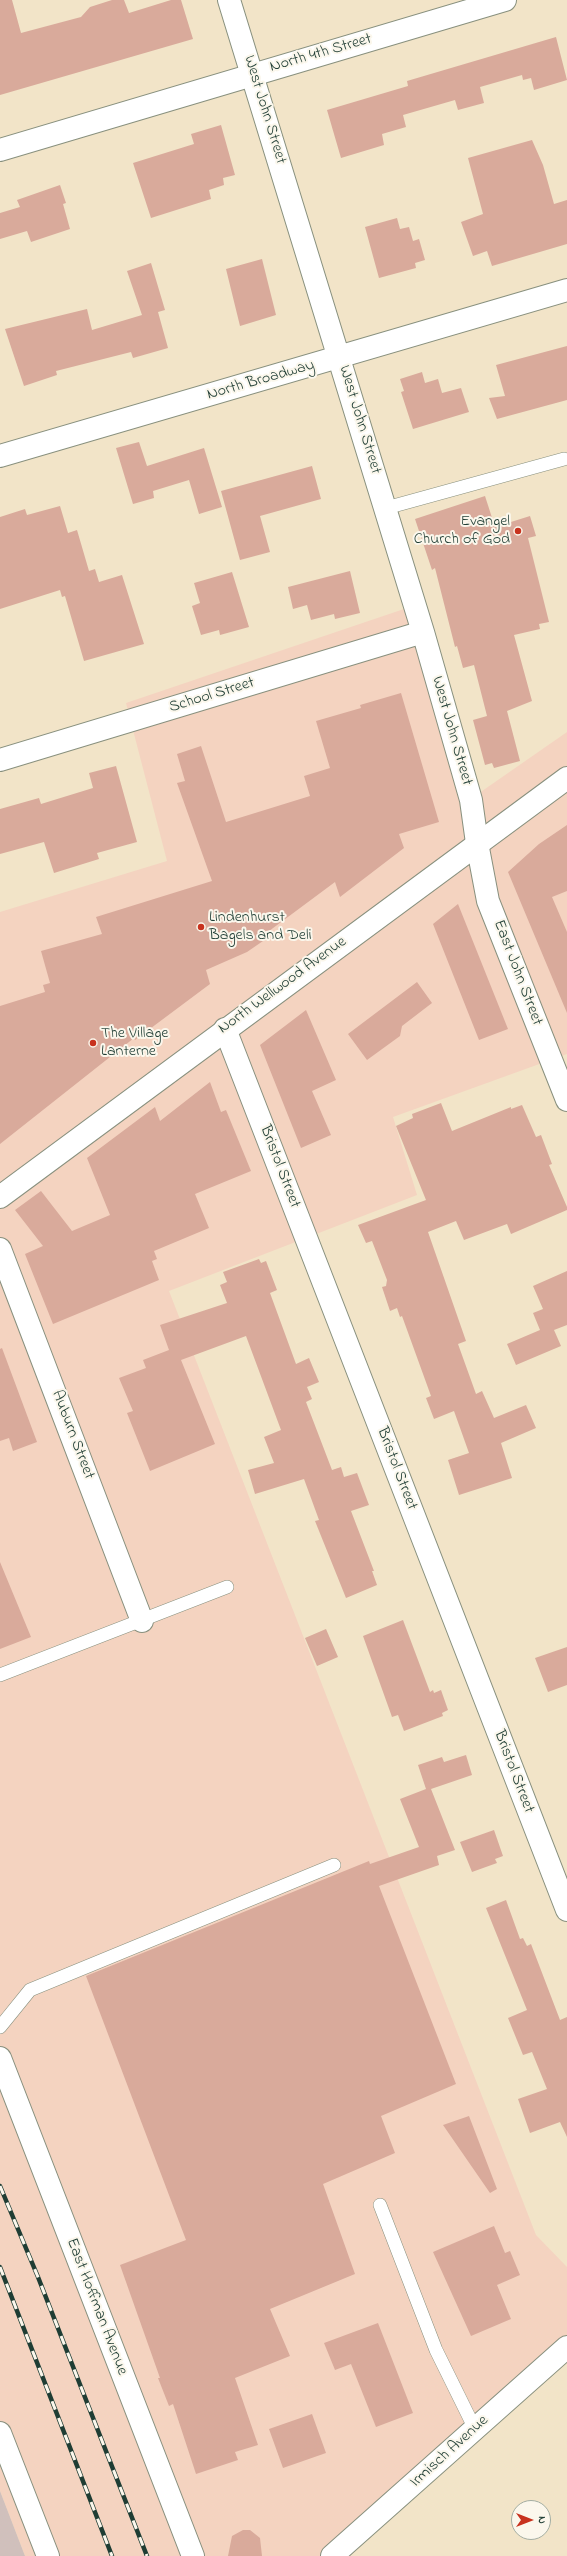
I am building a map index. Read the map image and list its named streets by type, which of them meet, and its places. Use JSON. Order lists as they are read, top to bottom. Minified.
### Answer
{"streets":{"street":["North 4th Street","West John Street","North Broadway","School Street","East John Street","North Wellwood Avenue","Bristol Street","Auburn Street","East Hoffman Avenue","Irmisch Avenue"]},"crossings":[["North 4th Street","West John Street"],["West John Street","North Broadway"],["West John Street","School Street"],["West John Street","East John Street"],["West John Street","North Wellwood Avenue"],["East John Street","North Wellwood Avenue"],["North Wellwood Avenue","Bristol Street"]],"places":["Evangel Church of God","Lindenhurst Bagels and Deli","The Village Lanterne"],"north":"right"}
